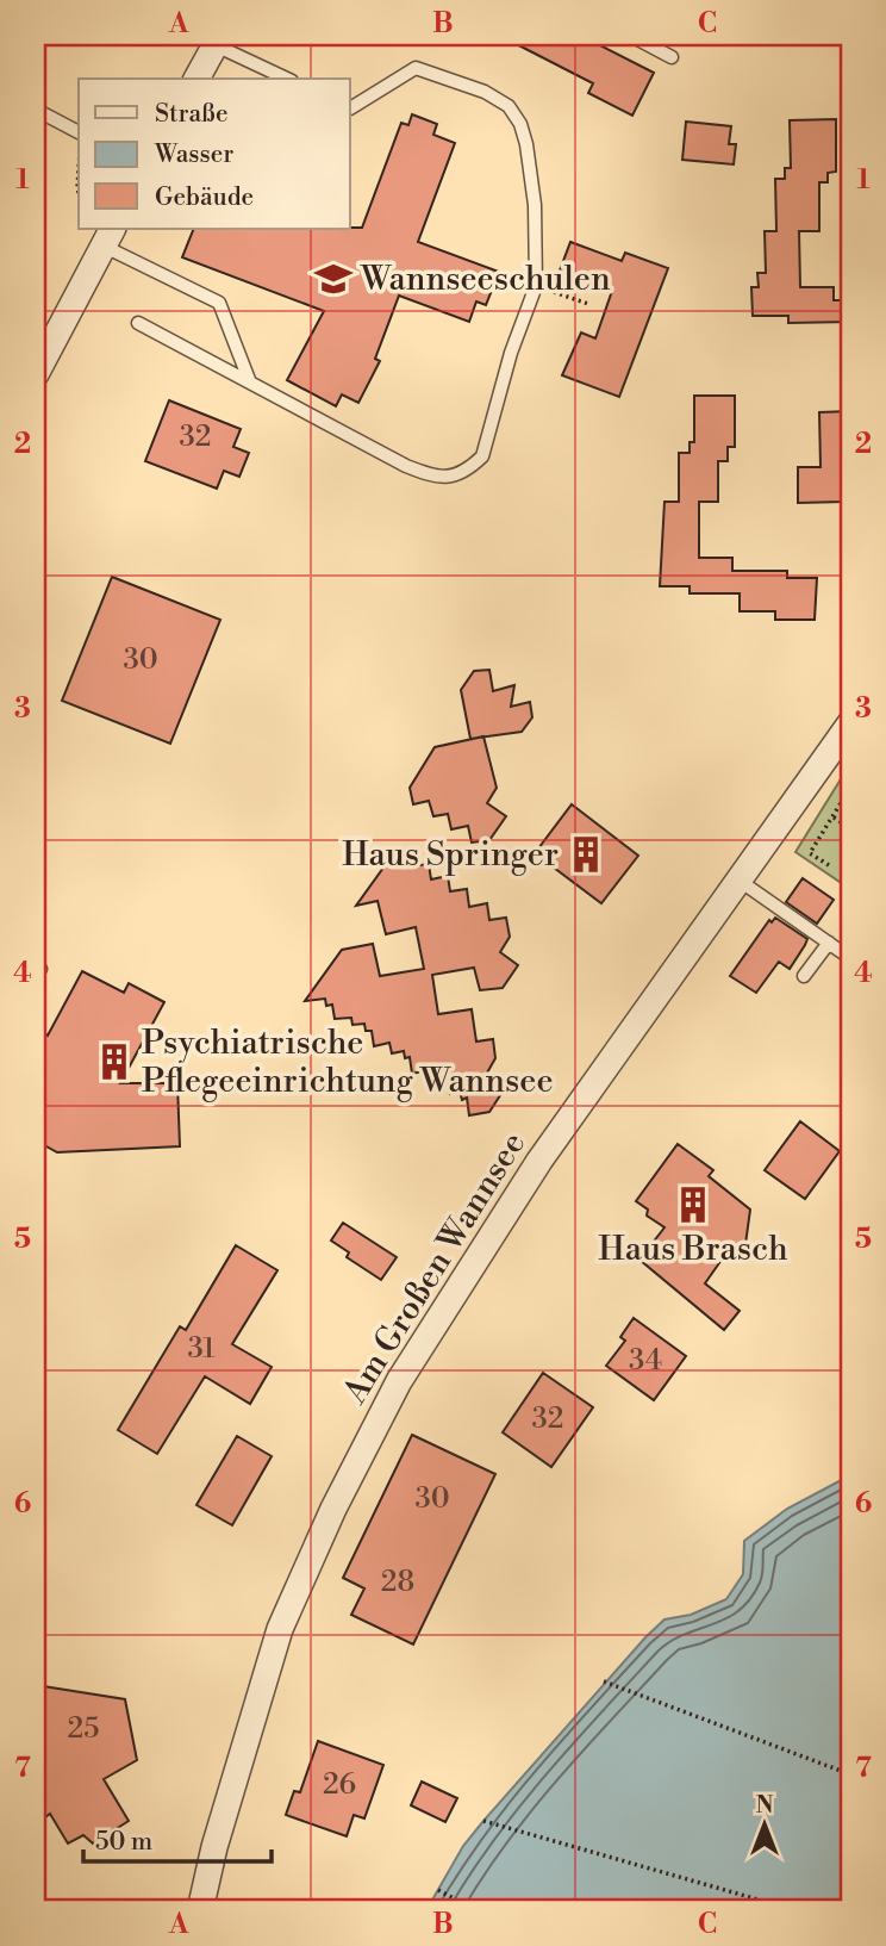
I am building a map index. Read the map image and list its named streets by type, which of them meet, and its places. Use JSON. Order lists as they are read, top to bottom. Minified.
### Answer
{"streets":{"street":["Am Großen Wannsee"]},"places":{"school or university":["Wannseeschulen"],"building":["Haus Springer","Psychiatrische Pflegeeinrichtung Wannsee","Haus Brasch"]},"house_numbers":["32","30","31","34","32","30","28","25","26"],"legend":["Straße","Wasser","Gebäude"],"scale_bar":"50 m","north":"top","grid":{"columns":["A","B","C"],"rows":["1","2","3","4","5","6","7"]}}
